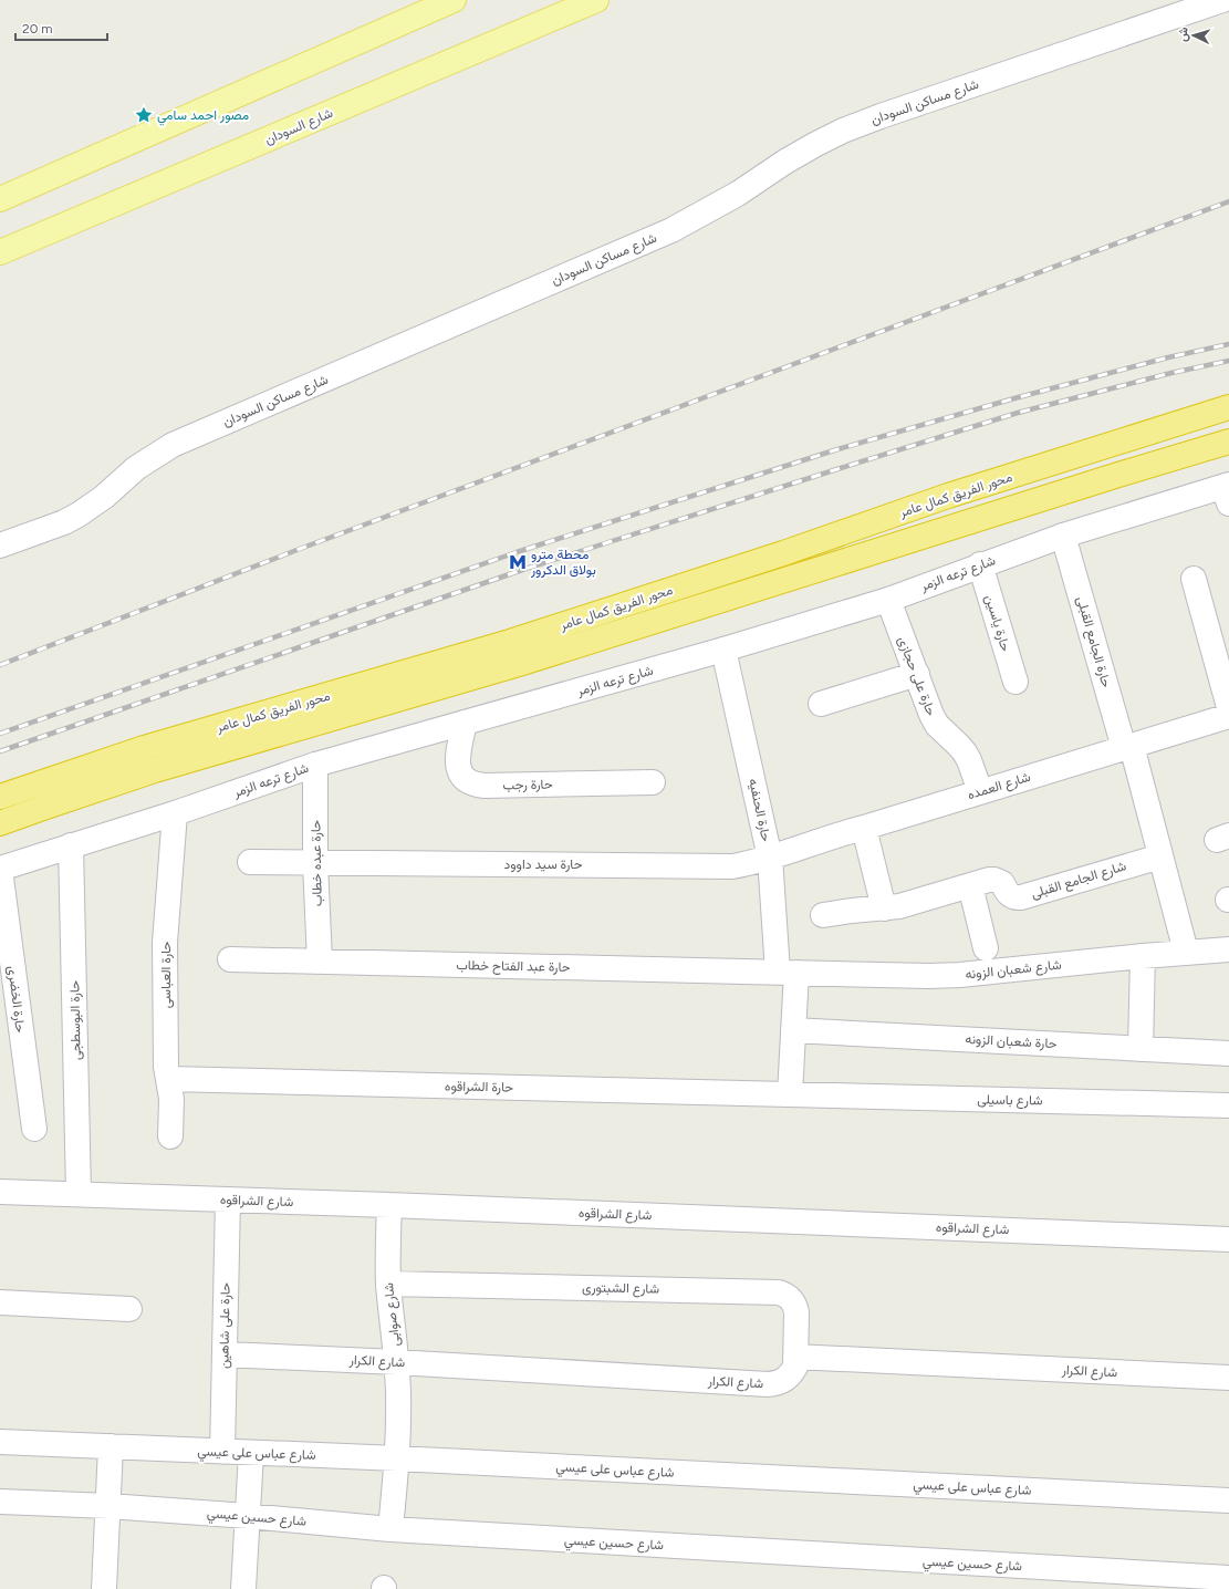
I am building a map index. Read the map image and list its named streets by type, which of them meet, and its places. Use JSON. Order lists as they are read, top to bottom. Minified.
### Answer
{"streets":{"highway":["محور الفريق كمال عامر"],"main road":["شارع السودان"],"street":["شارع مساكن السودان","شارع ترعه الزمر","حارة ياسين","حارة الجامع القبلى","حارة على حجازى","حارة رجب","شارع العمده","حارة الحنفيه","حارة عبده خطاب","حارة سيد داوود","شارع الجامع القبلى","حارة عبد الفتاح خطاب","شارع شعبان الزونه","حارة العباسى","حارة الخضرى","حارة البوسطجى","حارة شعبان الزونه","حارة الشراقوه","شارع باسيلى","شارع الشراقوه","شارع الشبتورى","شارع صوابى","حارة على شاهين","شارع الكرار","شارع عباس على عيسي","شارع حسين عيسي"]},"crossings":[["شارع ترعه الزمر","حارة ياسين"],["شارع ترعه الزمر","حارة الجامع القبلى"],["شارع ترعه الزمر","حارة على حجازى"],["شارع ترعه الزمر","حارة رجب"],["شارع ترعه الزمر","حارة الحنفيه"],["شارع ترعه الزمر","حارة عبده خطاب"],["شارع ترعه الزمر","حارة العباسى"],["شارع ترعه الزمر","حارة الخضرى"],["شارع ترعه الزمر","حارة البوسطجى"],["حارة الجامع القبلى","شارع العمده"],["حارة الجامع القبلى","شارع الجامع القبلى"],["حارة الجامع القبلى","شارع شعبان الزونه"],["حارة على حجازى","شارع العمده"],["شارع العمده","حارة الحنفيه"],["شارع العمده","حارة سيد داوود"],["حارة الحنفيه","حارة سيد داوود"],["حارة الحنفيه","حارة عبد الفتاح خطاب"],["حارة الحنفيه","شارع شعبان الزونه"],["حارة الحنفيه","حارة شعبان الزونه"],["حارة الحنفيه","حارة الشراقوه"],["حارة الحنفيه","شارع باسيلى"],["حارة عبده خطاب","حارة سيد داوود"],["حارة عبده خطاب","حارة عبد الفتاح خطاب"],["حارة عبد الفتاح خطاب","شارع شعبان الزونه"],["حارة العباسى","حارة الشراقوه"],["حارة البوسطجى","شارع الشراقوه"],["حارة الشراقوه","شارع باسيلى"],["شارع الشراقوه","شارع صوابى"],["شارع الشراقوه","حارة على شاهين"],["شارع الشبتورى","شارع صوابى"],["شارع الشبتورى","شارع الكرار"],["شارع صوابى","شارع الكرار"],["شارع صوابى","شارع عباس على عيسي"],["شارع صوابى","شارع حسين عيسي"],["حارة على شاهين","شارع الكرار"],["حارة على شاهين","شارع عباس على عيسي"]],"places":{"place":["مصور احمد سامي"],"metro station":["محطة مترو بولاق الدكرور"]},"scale_bar":"20 m","north":"left"}
